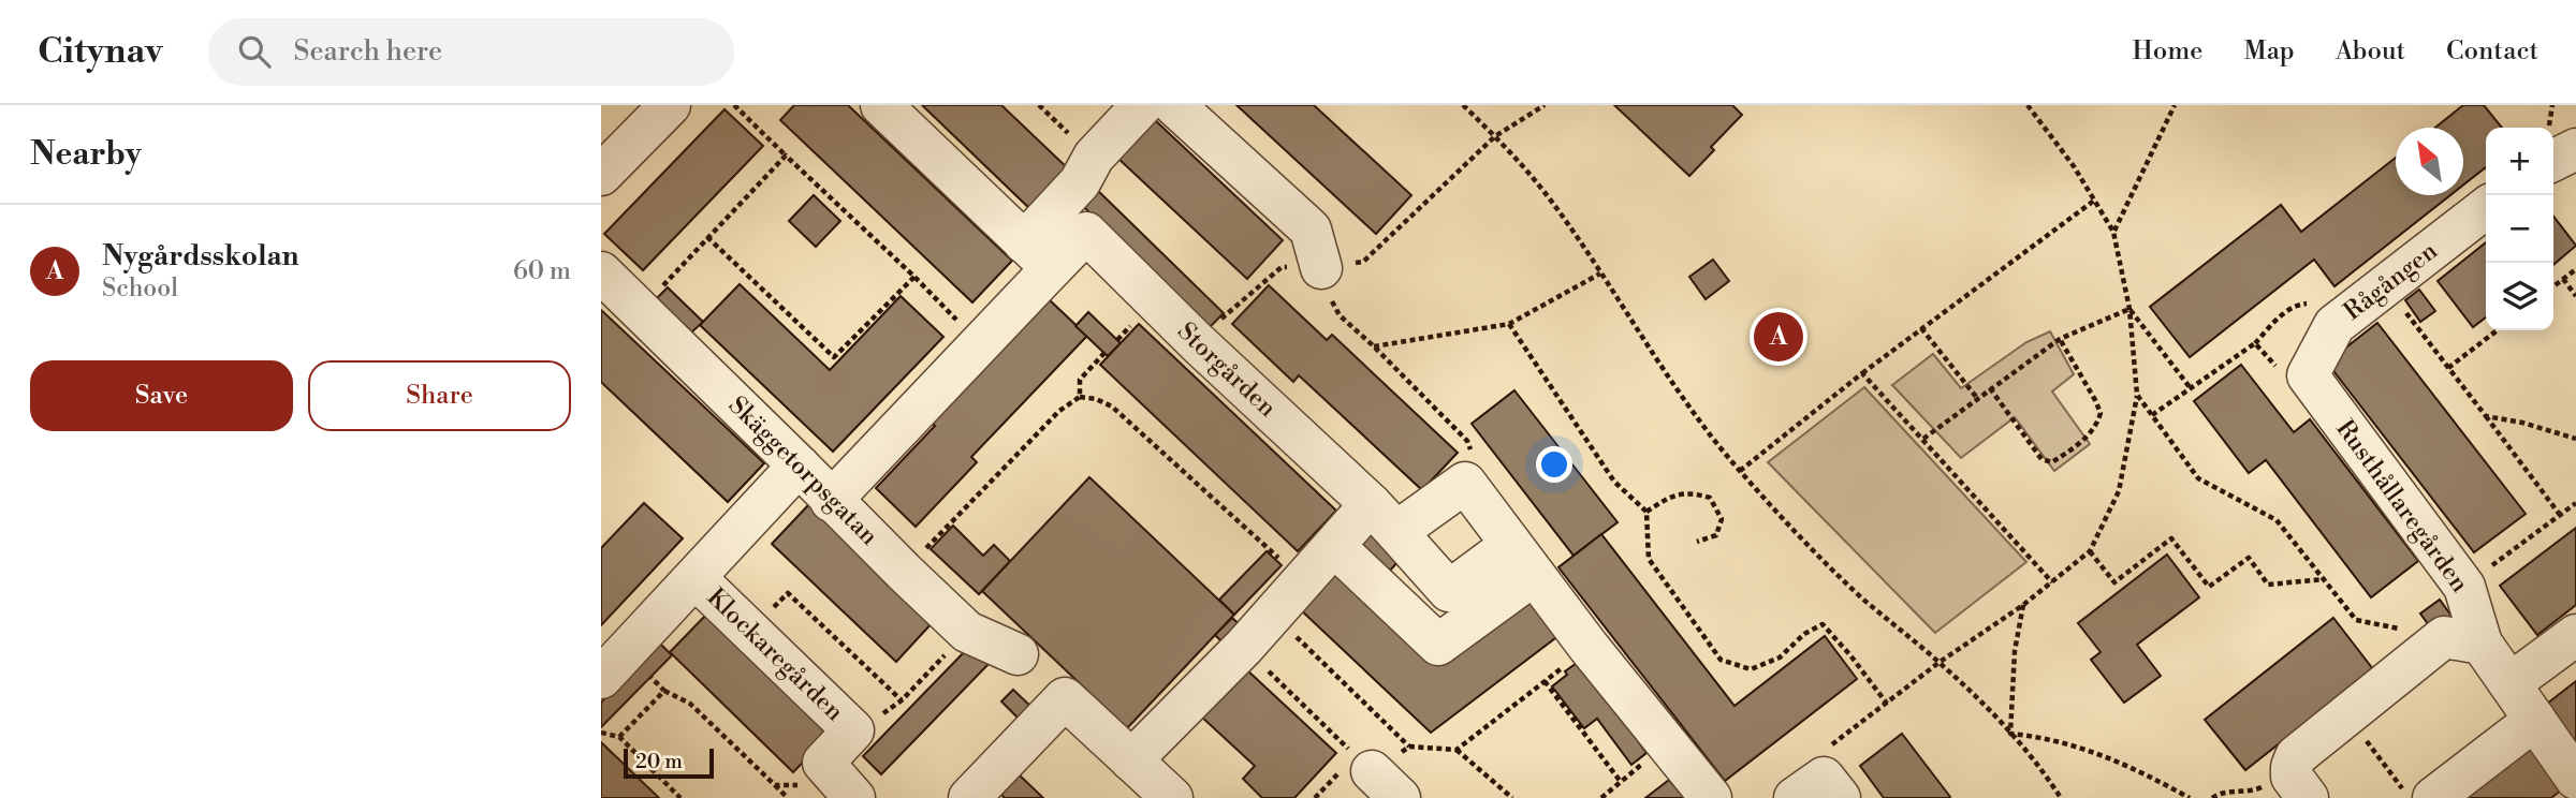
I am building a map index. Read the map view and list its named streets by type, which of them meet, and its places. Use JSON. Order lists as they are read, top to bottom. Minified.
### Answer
{"streets":{"street":["Rågången","Storgården","Skäggetorpsgatan","Rusthållaregården","Klockaregården"]},"crossings":[["Rågången","Rusthållaregården"],["Skäggetorpsgatan","Klockaregården"]],"scale_bar":"20 m","north":"top left","page":{"header":"Citynav","search":"Search here","nav":["Home","Map","About","Contact"],"heading":"Nearby","map_buttons":["+","−"],"list":[{"mark":"A","name":"Nygårdsskolan","note":"School","value":"60 m"}],"pins":"A","buttons":["Save","Share"],"scale":"20 m"}}
